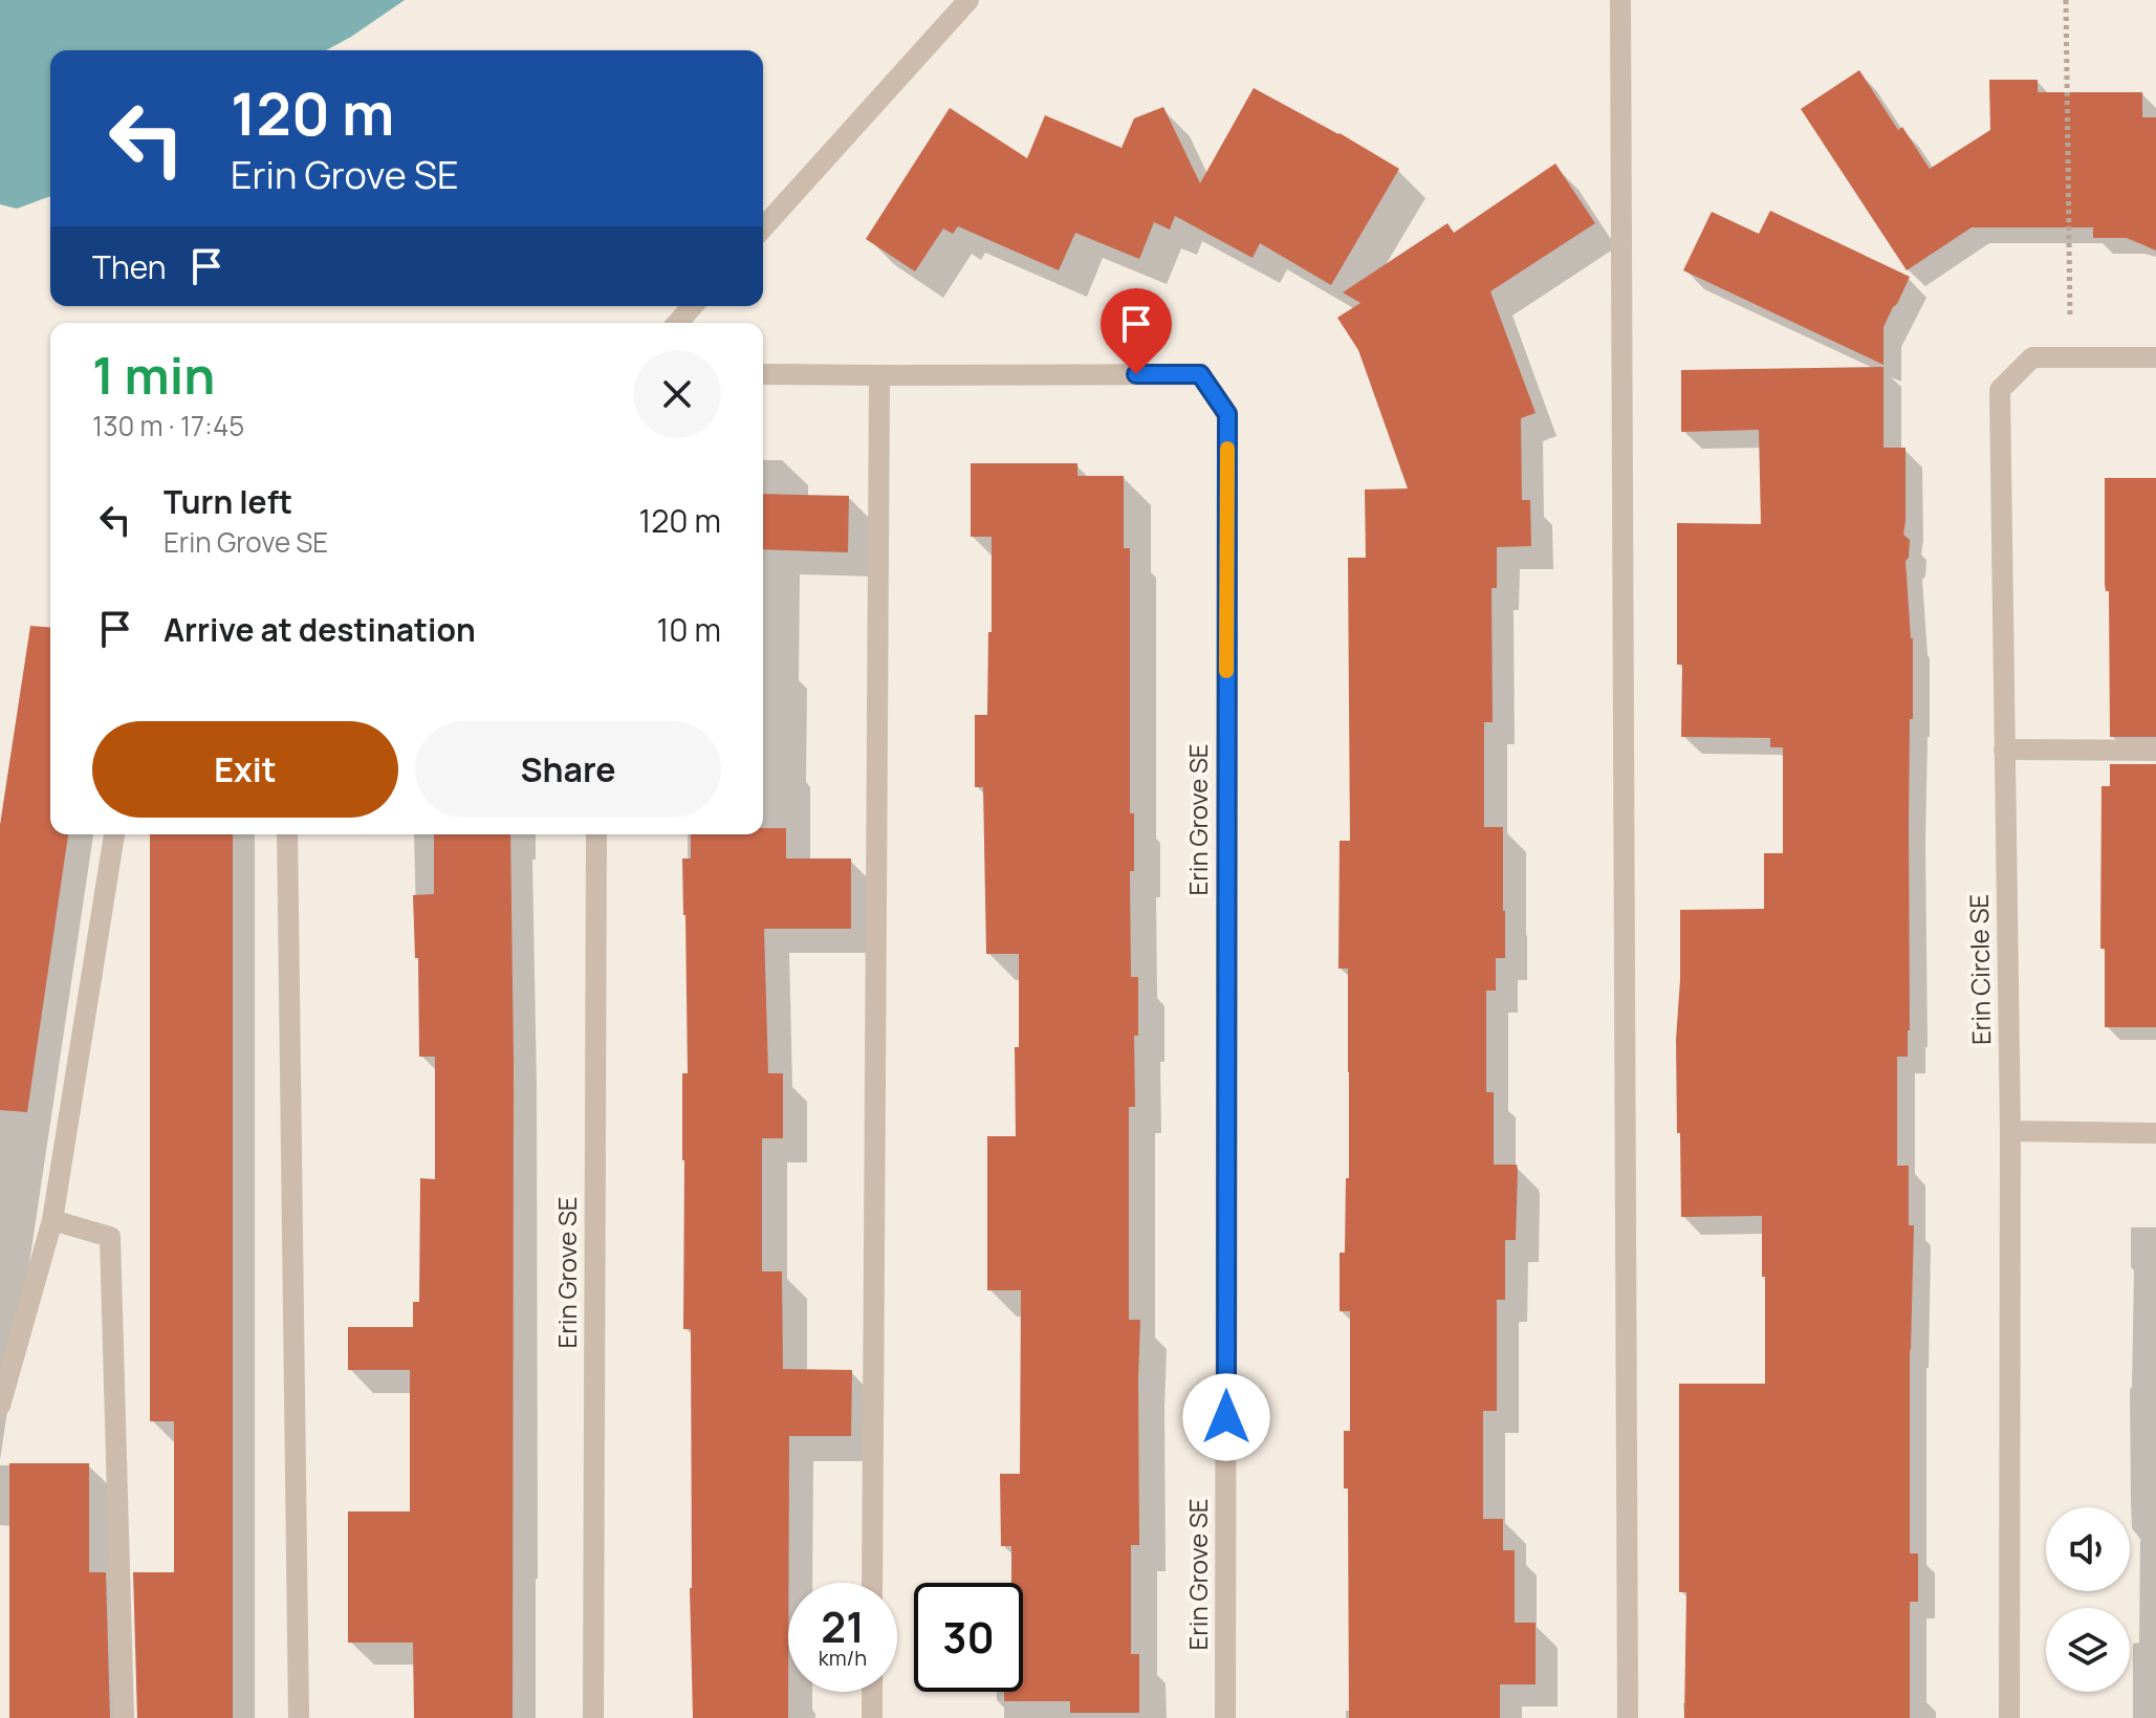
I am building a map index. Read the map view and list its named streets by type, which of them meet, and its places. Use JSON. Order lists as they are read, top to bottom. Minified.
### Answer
{"streets":{"street":["Erin Grove SE","Erin Circle SE"]},"page":{"turn":["120 m","Erin Grove SE"],"then":"Then","heading":["1 min","130 m · 17:45"],"list":[{"name":"Turn left","note":"Erin Grove SE","value":"120 m"},{"name":"Arrive at destination","value":"10 m"}],"buttons":["Exit","Share"],"speed":"21 km/h","limit":"30"}}
